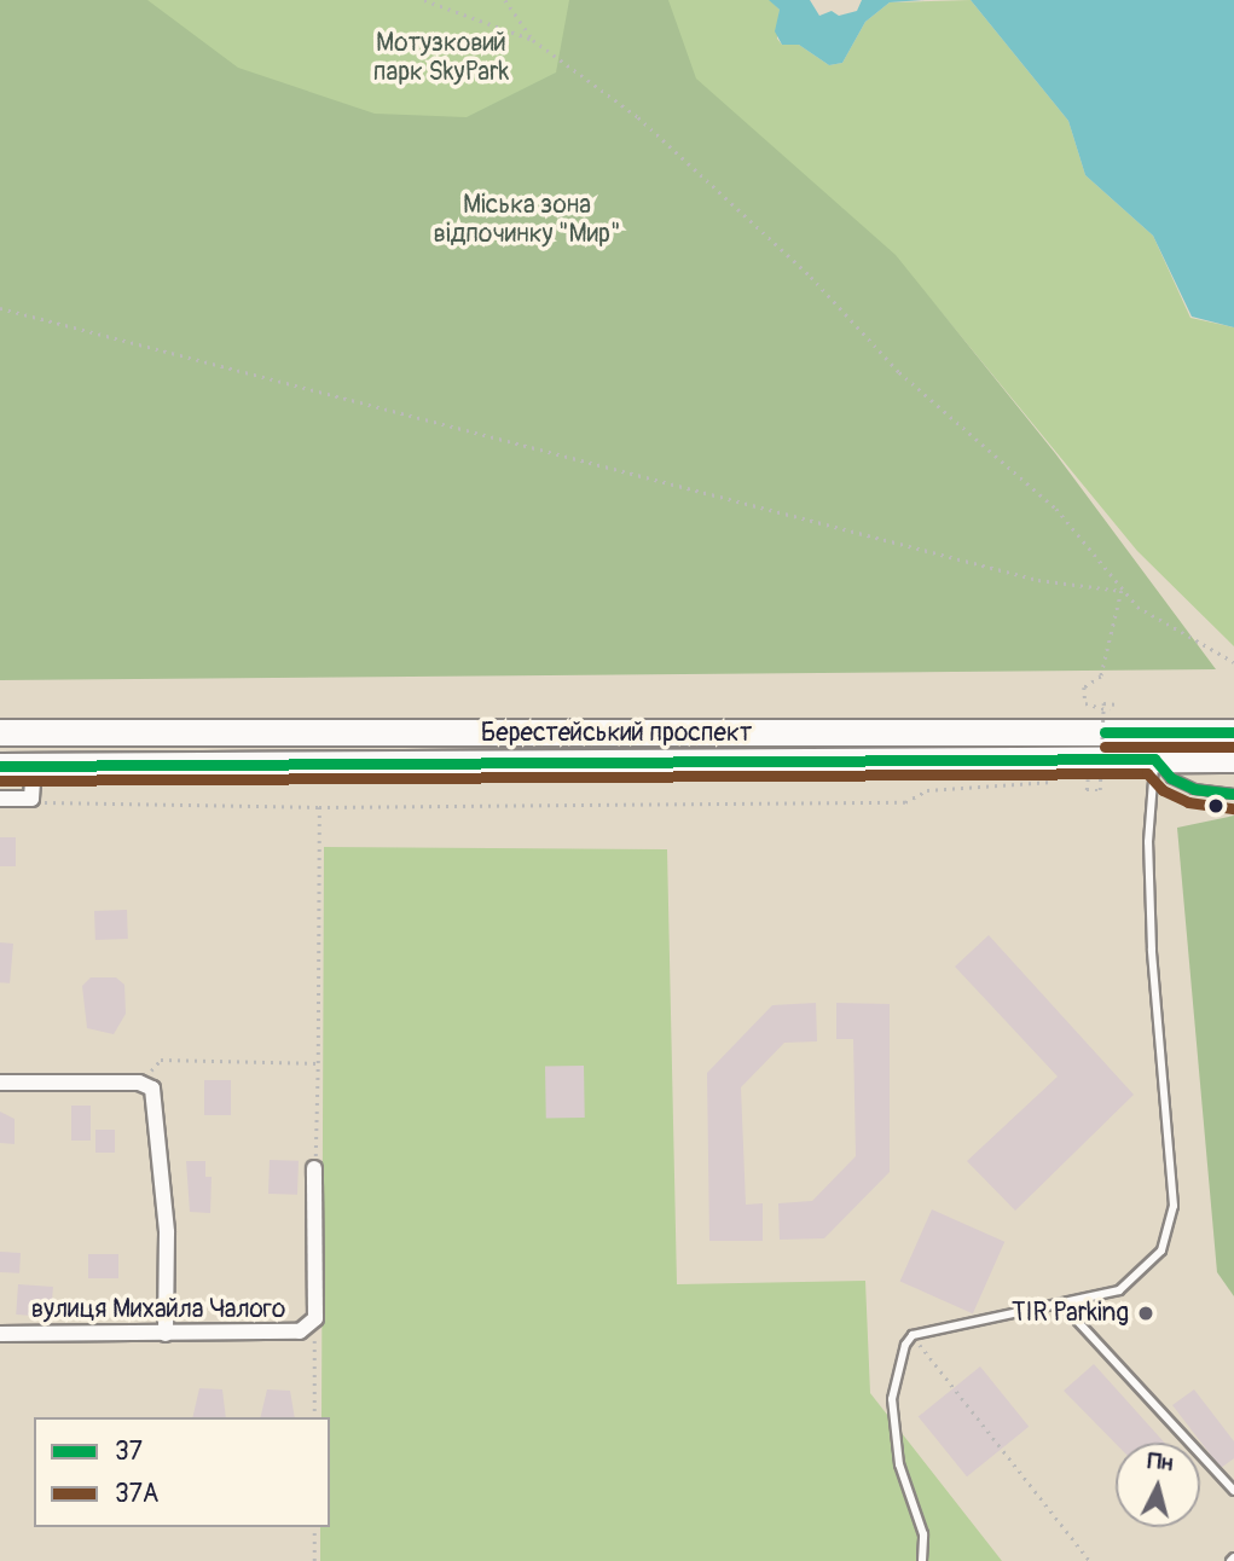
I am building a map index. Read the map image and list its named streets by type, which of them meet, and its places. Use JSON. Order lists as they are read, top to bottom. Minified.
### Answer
{"streets":{"highway":["Берестейський проспект"],"street":["вулиця Михайла Чалого"]},"parks":["Мотузковий парк SkyPark","Міська зона відпочинку \"Мир\""],"places":["TIR Parking"],"lines":["transit line 37","transit line 37А"],"legend":["37","37А"],"north":"top"}
